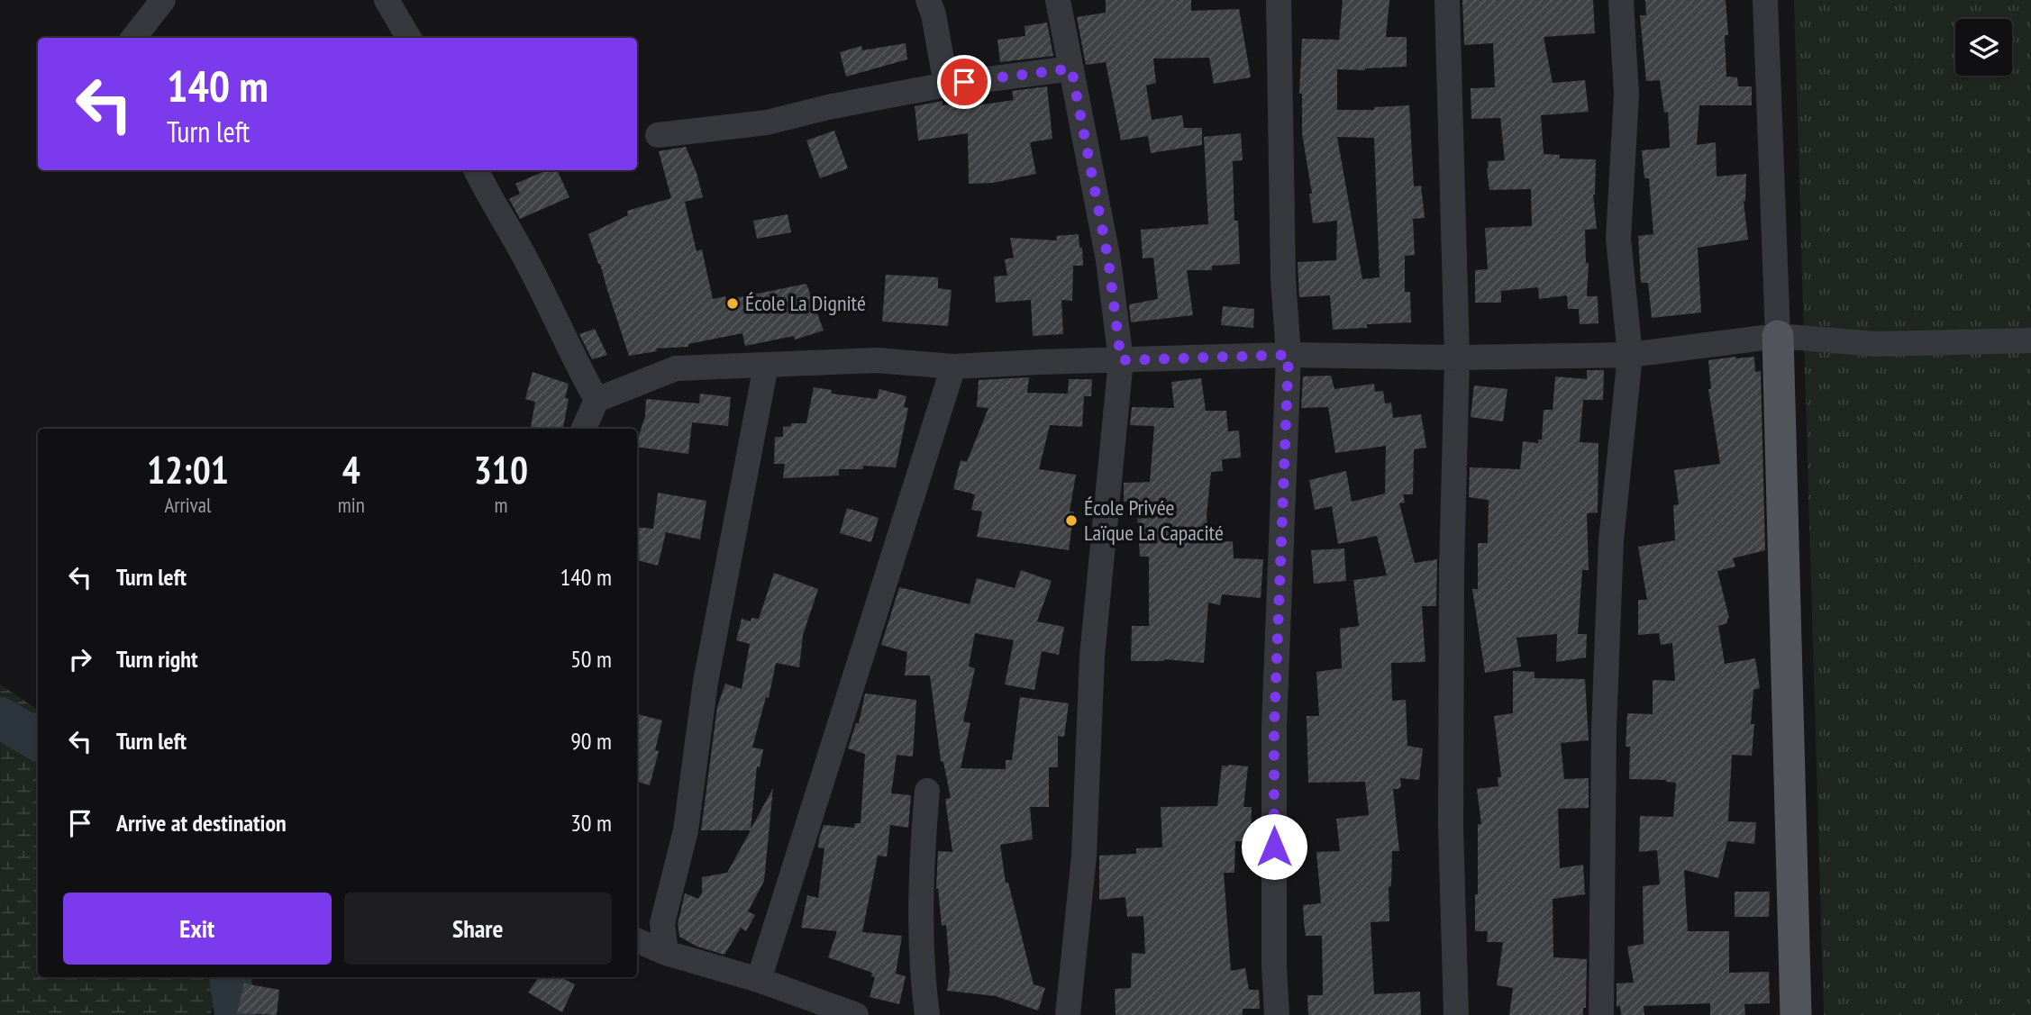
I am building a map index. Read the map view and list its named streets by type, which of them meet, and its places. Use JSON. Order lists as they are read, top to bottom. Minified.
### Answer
{"places":["École La Dignité","École Privée Laïque La Capacité"],"page":{"turn":["140 m","Turn left"],"eta":["12:01","Arrival","4","min","310","m"],"list":[{"name":"Turn left","value":"140 m"},{"name":"Turn right","value":"50 m"},{"name":"Turn left","value":"90 m"},{"name":"Arrive at destination","value":"30 m"}],"buttons":["Exit","Share"]}}
